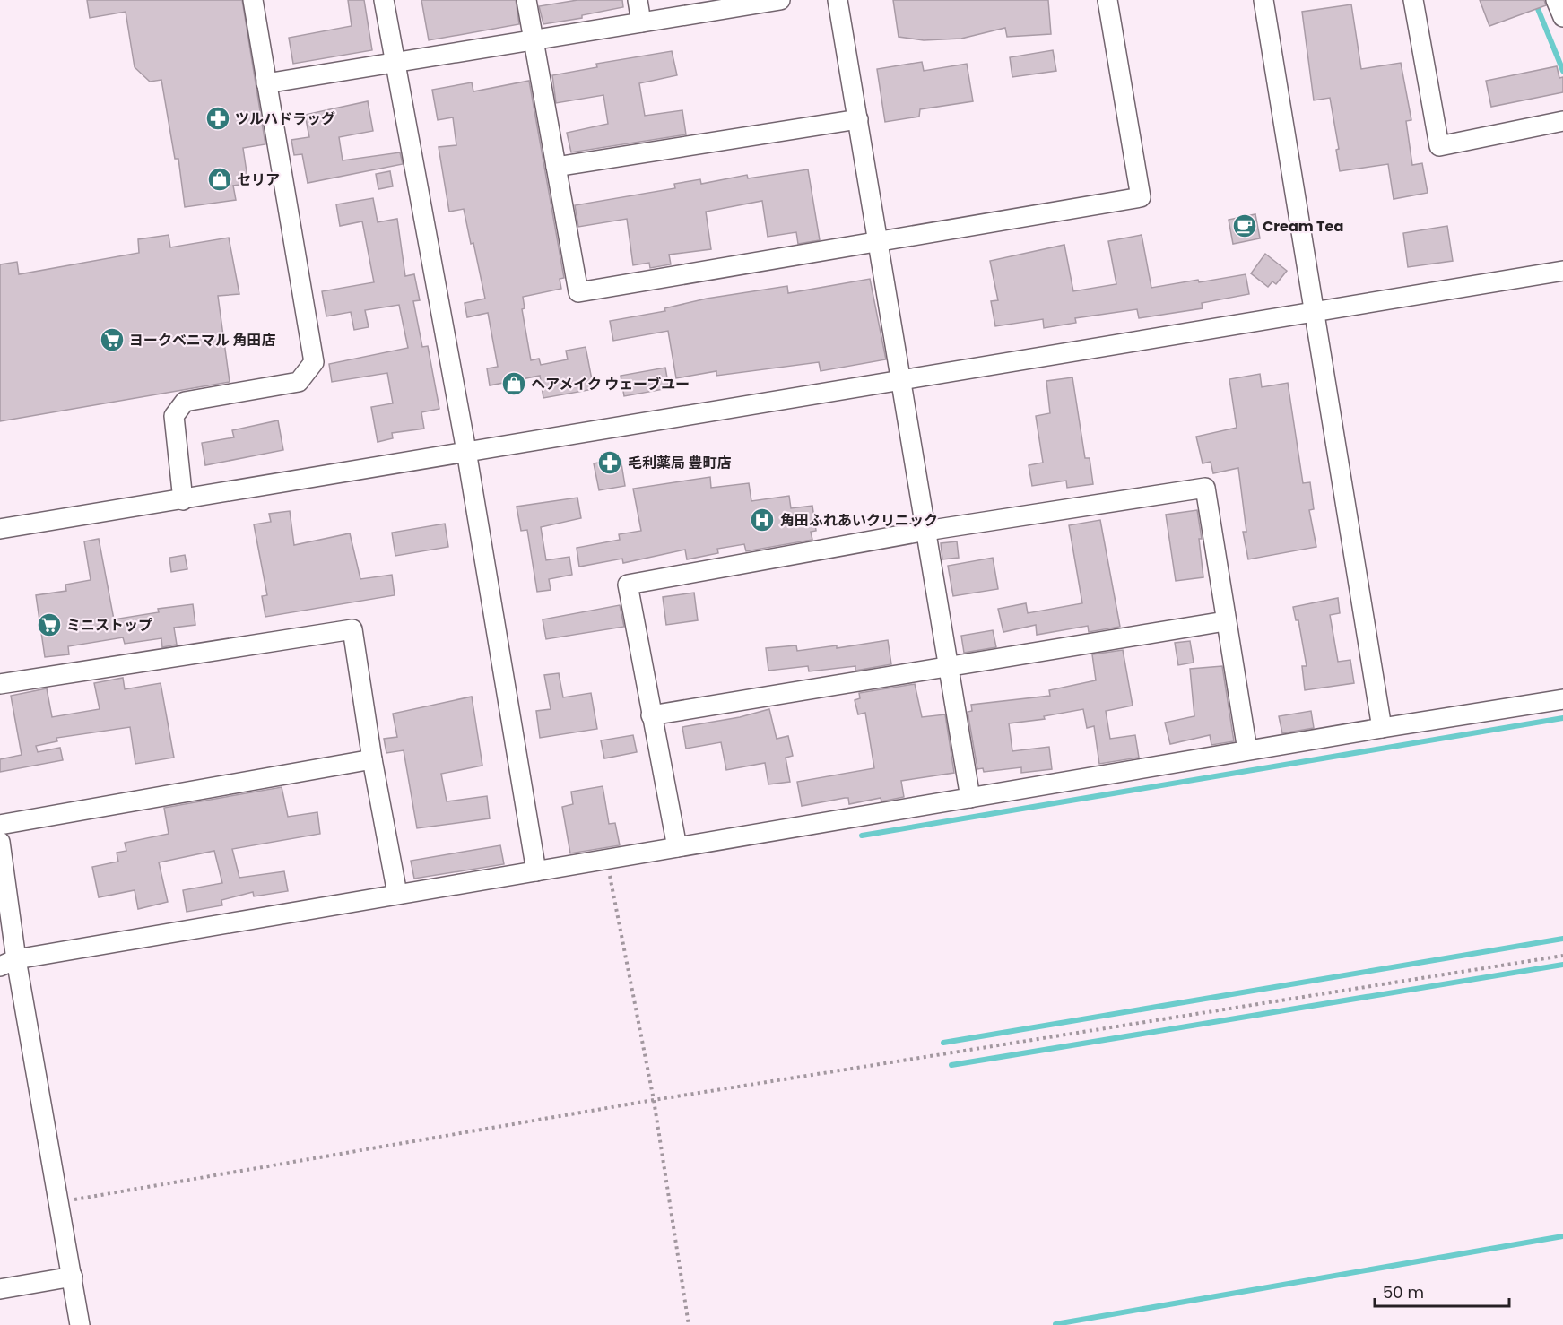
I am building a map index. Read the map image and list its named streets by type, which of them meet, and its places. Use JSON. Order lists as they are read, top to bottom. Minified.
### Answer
{"places":{"pharmacy":["ツルハドラッグ","毛利薬局 豊町店"],"shop":["セリア","ヘアメイク ウェーブユー"],"cafe":["Cream Tea"],"supermarket":["ヨークベニマル 角田店","ミニストップ"],"hospital":["角田ふれあいクリニック"]},"scale_bar":"50 m"}
